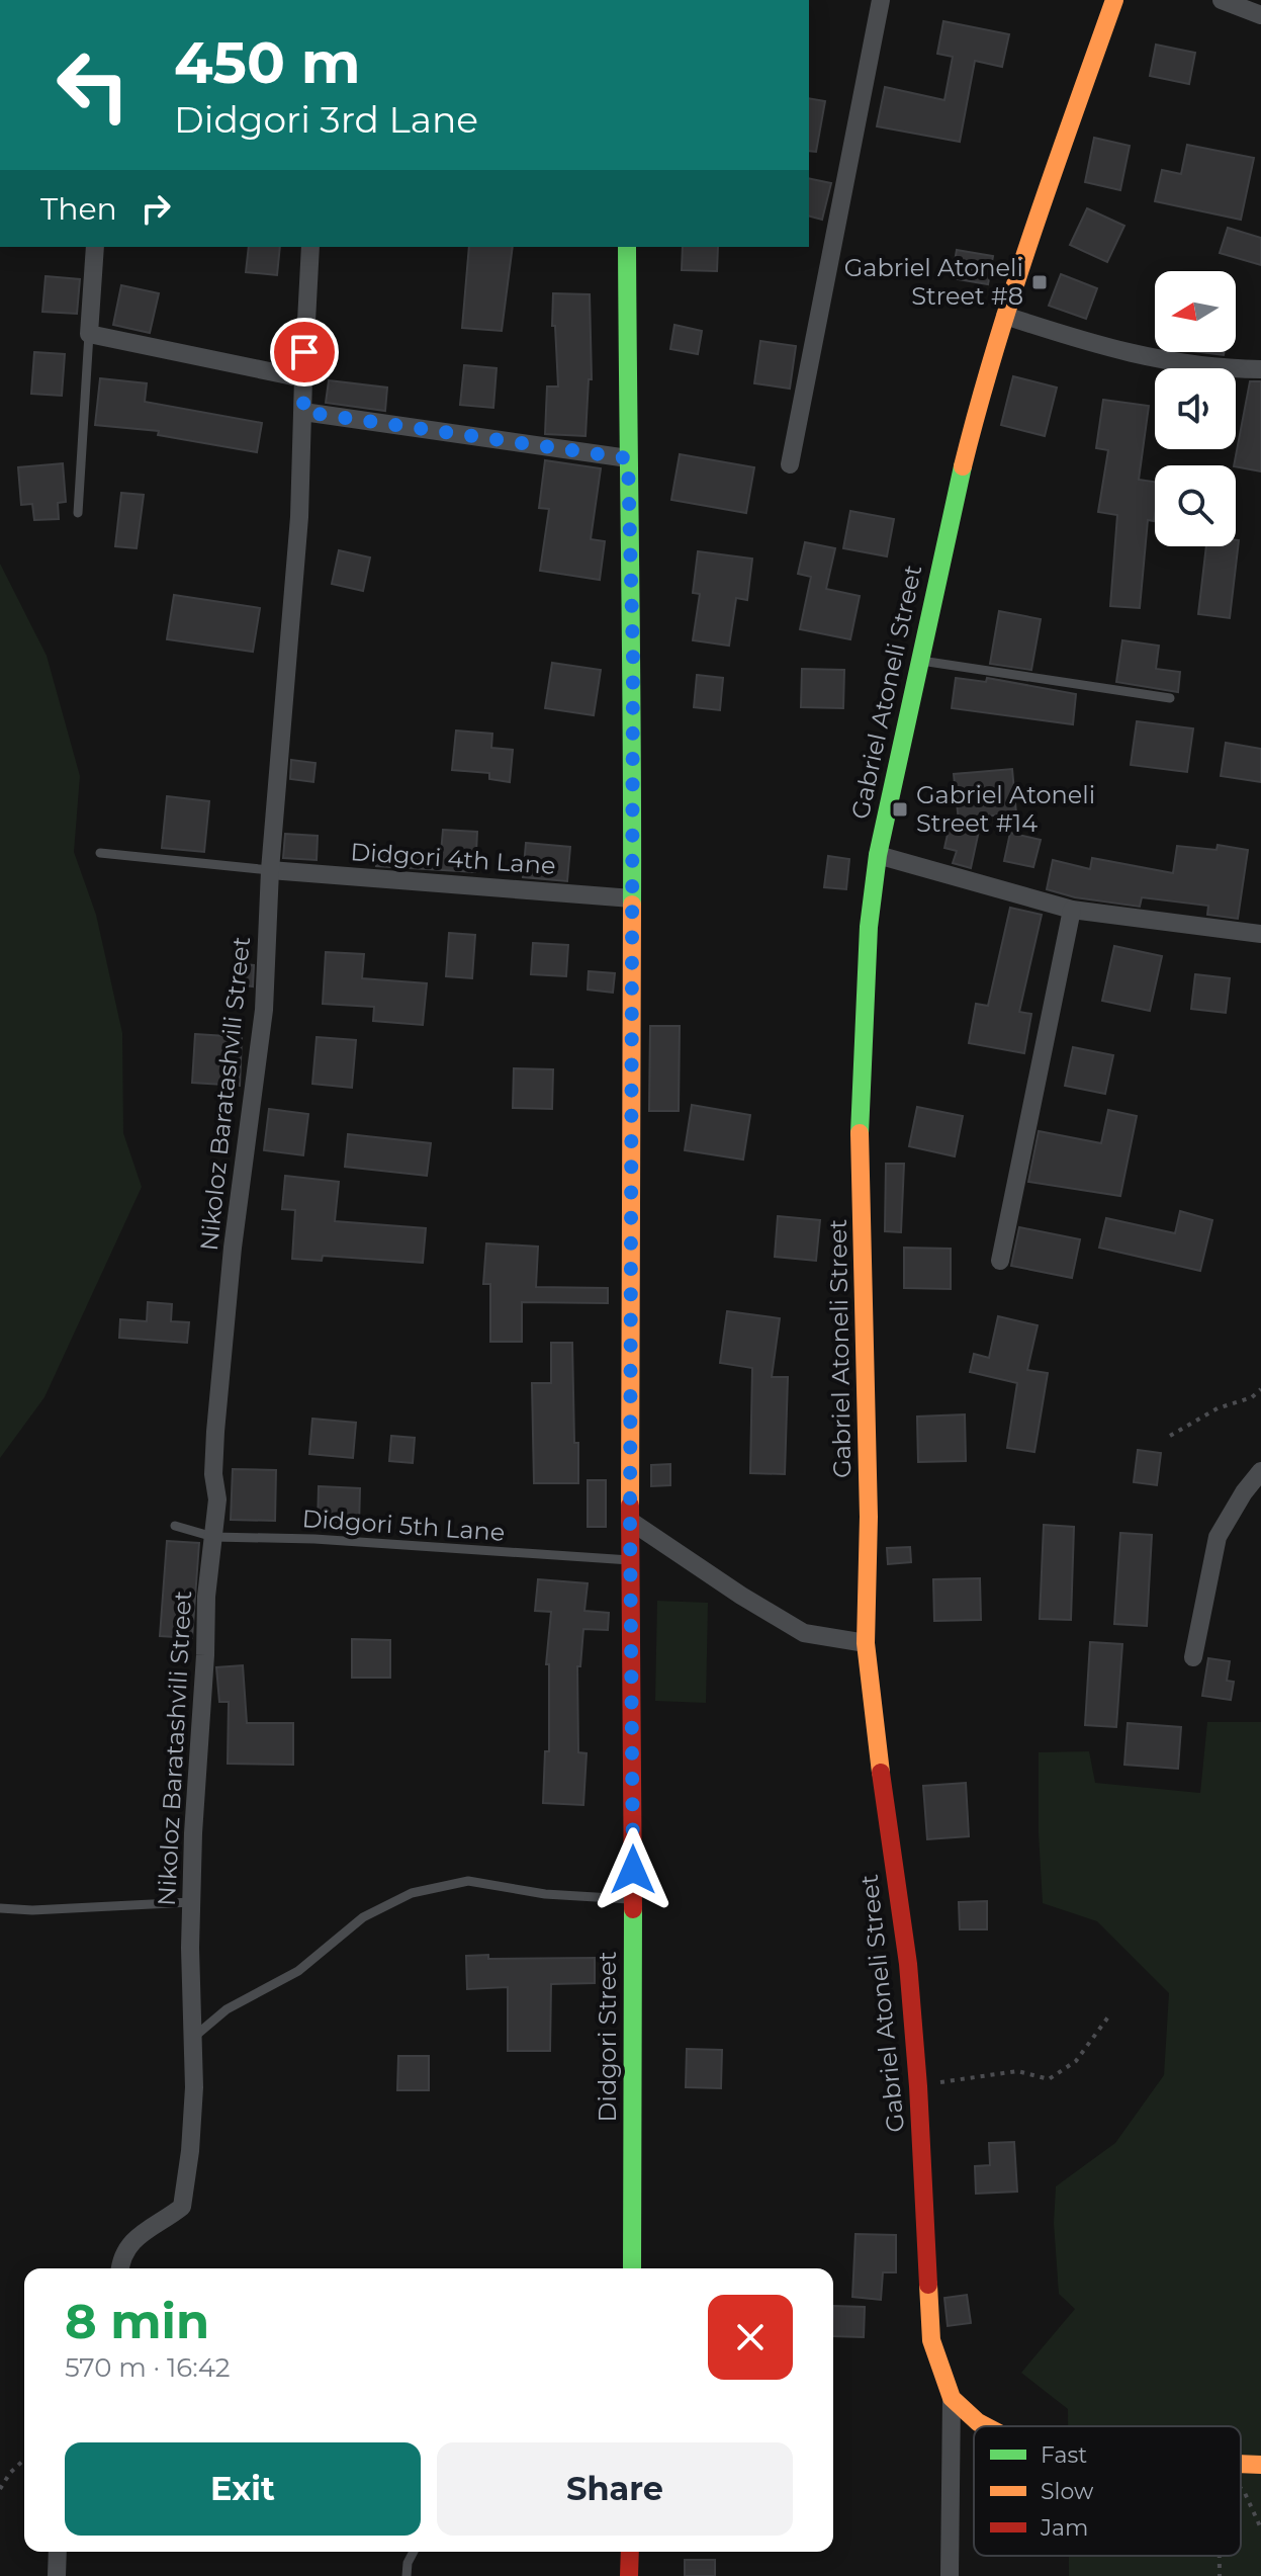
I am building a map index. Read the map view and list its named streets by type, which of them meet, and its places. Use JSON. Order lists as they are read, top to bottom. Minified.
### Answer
{"streets":{"street":["Gabriel Atoneli Street","Didgori 4th Lane","Nikoloz Baratashvili Street","Didgori Street"],"lane":["Didgori 5th Lane"]},"crossings":[["Didgori 4th Lane","Nikoloz Baratashvili Street"],["Didgori 4th Lane","Didgori Street"],["Nikoloz Baratashvili Street","Didgori 5th Lane"],["Didgori 5th Lane","Didgori Street"]],"places":{"transit":["Gabriel Atoneli Street #8","Gabriel Atoneli Street #14"]},"legend":["Fast","Slow","Jam"],"north":"left","page":{"turn":["450 m","Didgori 3rd Lane"],"then":"Then","heading":["8 min","570 m · 16:42"],"buttons":["Exit","Share"]}}
